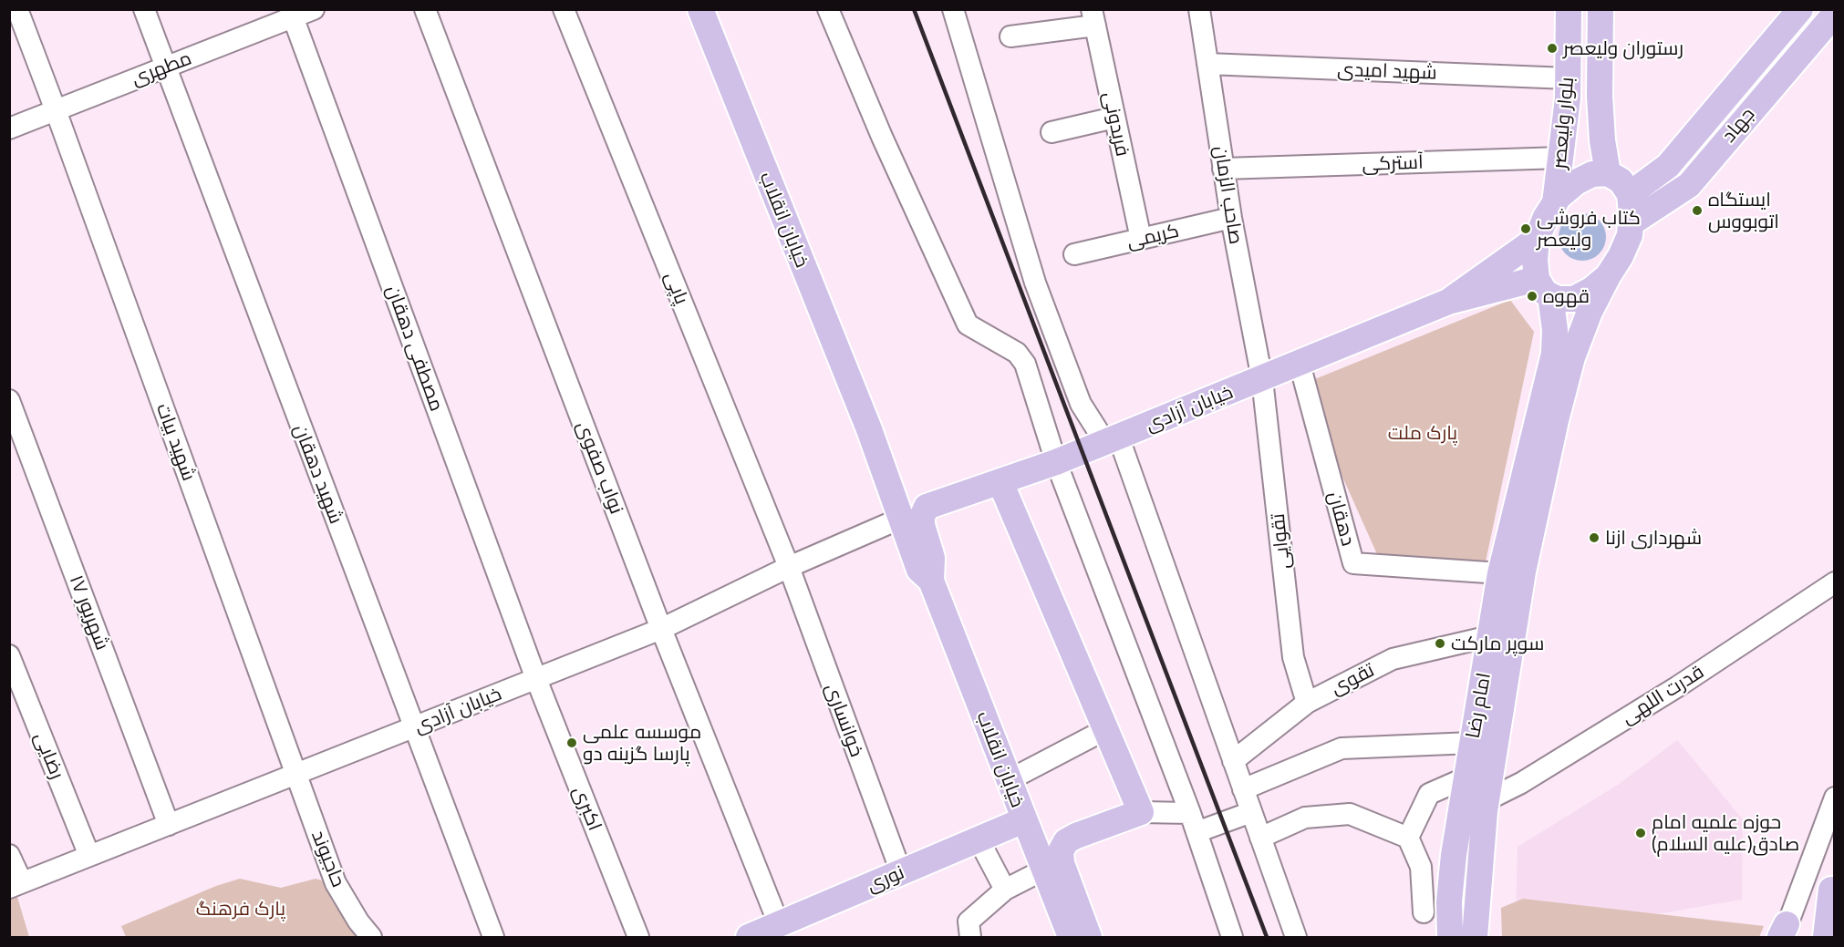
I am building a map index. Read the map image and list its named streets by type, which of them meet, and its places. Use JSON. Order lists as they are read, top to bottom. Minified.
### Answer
{"streets":{"main road":["بلوار ولیعصر","جهاد","خیابان انقلاب","خیابان آزادی","امام رضا","نوری"],"street":["مطهری","شهید امیدی","فریدونی","آسترکی","صاحب الزمان","کریمی","پاپی","مصطفی دهقان","شهید بیات","نواب صفوی","شهید دهقان","دهقان","تقوایی","۱۷ شهریور","تقوی","قدرت اللهی","خوانساری","رضایی","اکبری","حاجیوند"]},"crossings":[["مطهری","مصطفی دهقان"],["مطهری","شهید بیات"],["مطهری","شهید دهقان"],["شهید امیدی","بلوار ولیعصر"],["شهید امیدی","صاحب الزمان"],["بلوار ولیعصر","جهاد"],["بلوار ولیعصر","آسترکی"],["فریدونی","کریمی"],["آسترکی","صاحب الزمان"],["صاحب الزمان","کریمی"],["صاحب الزمان","خیابان آزادی"],["صاحب الزمان","تقوایی"],["خیابان انقلاب","خیابان آزادی"],["خیابان انقلاب","نوری"],["پاپی","خیابان آزادی"],["پاپی","خوانساری"],["مصطفی دهقان","خیابان آزادی"],["مصطفی دهقان","اکبری"],["خیابان آزادی","شهید بیات"],["خیابان آزادی","نواب صفوی"],["خیابان آزادی","شهید دهقان"],["خیابان آزادی","دهقان"],["خیابان آزادی","تقوایی"],["خیابان آزادی","۱۷ شهریور"],["خیابان آزادی","خوانساری"],["خیابان آزادی","رضایی"],["خیابان آزادی","اکبری"],["خیابان آزادی","حاجیوند"],["شهید بیات","حاجیوند"],["نواب صفوی","نوری"],["دهقان","امام رضا"],["تقوایی","تقوی"],["تقوی","امام رضا"],["قدرت اللهی","امام رضا"],["خوانساری","نوری"]],"parks":["پارک ملت","پارک فرهنگ"],"places":["رستوران ولیعصر","ایستگاه اتوبووس","کتاب فروشی ولیعصر","قهوه","شهرداری ازنا","سوپر مارکت","موسسه علمی پارسا گزینه دو","حوزه علمیه امام صادق(علیه السلام)"]}
